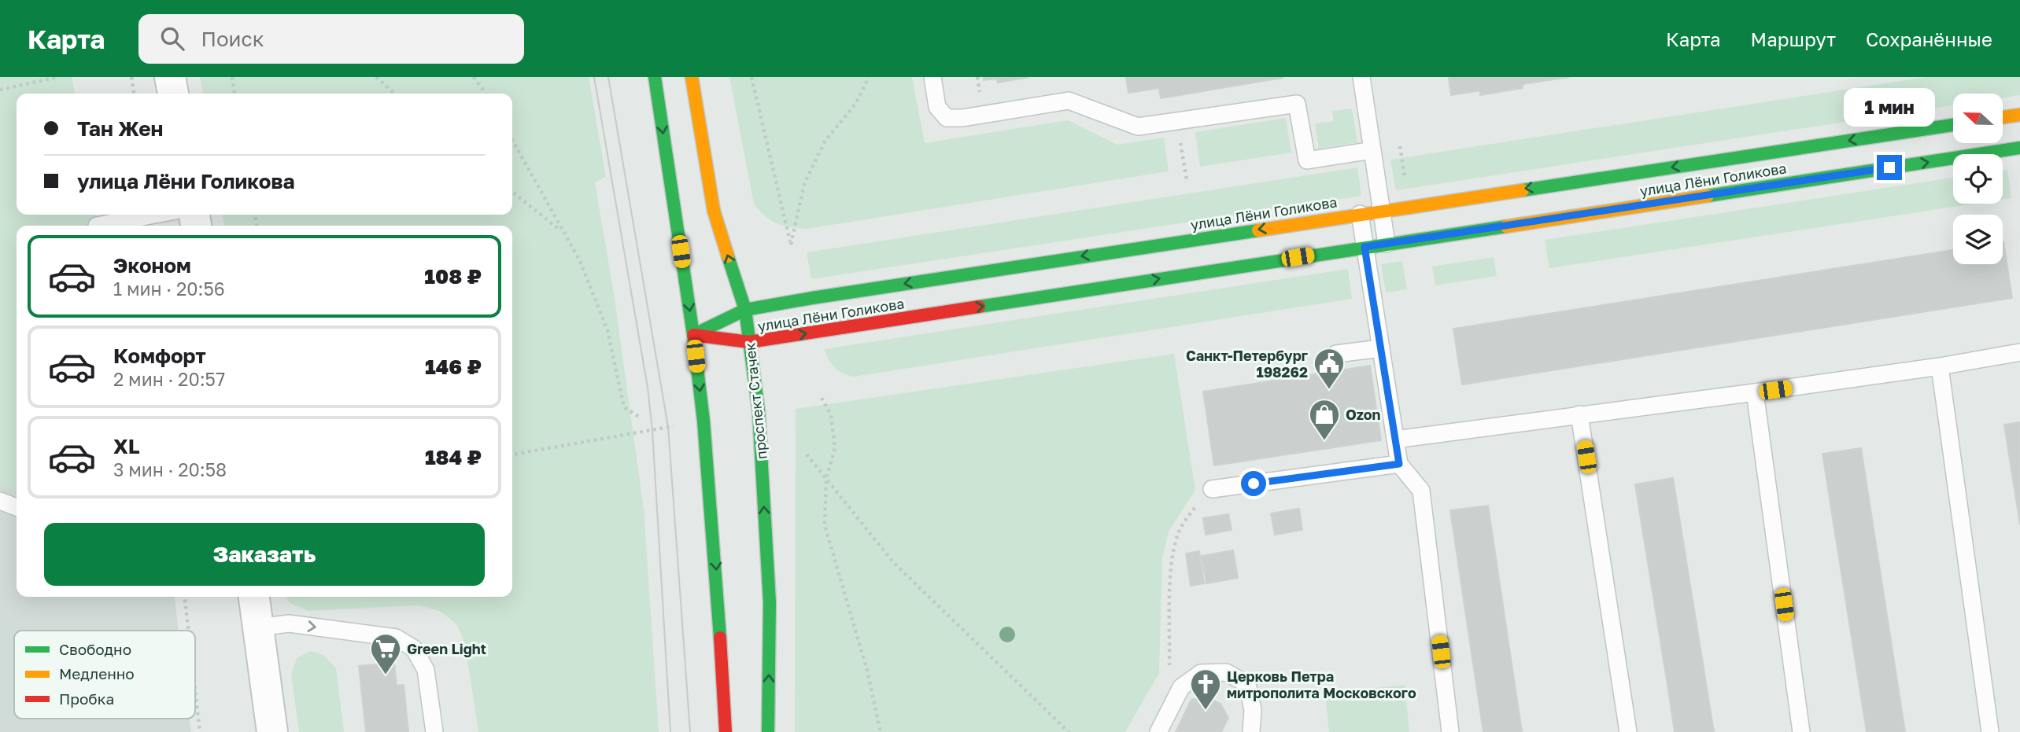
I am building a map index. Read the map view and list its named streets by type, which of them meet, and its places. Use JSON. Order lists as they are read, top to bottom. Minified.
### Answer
{"streets":{"street":["улица Лёни Голикова","проспект Стачек"]},"crossings":[["улица Лёни Голикова","проспект Стачек"]],"places":{"public building":["Санкт-Петербург 198262"],"shop":["Ozon"],"supermarket":["Green Light"],"church":["Церковь Петра митрополита Московского"]},"legend":["Свободно","Медленно","Пробка"],"north":"left","page":{"header":"Карта","search":"Поиск","nav":["Карта","Маршрут","Сохранённые"],"bubble":"1 мин","banner":["Тан Жен","улица Лёни Голикова"],"list":[{"name":"Эконом","note":"1 мин · 20:56","value":"108 ₽"},{"name":"Комфорт","note":"2 мин · 20:57","value":"146 ₽"},{"name":"XL","note":"3 мин · 20:58","value":"184 ₽"}],"buttons":"Заказать"}}
